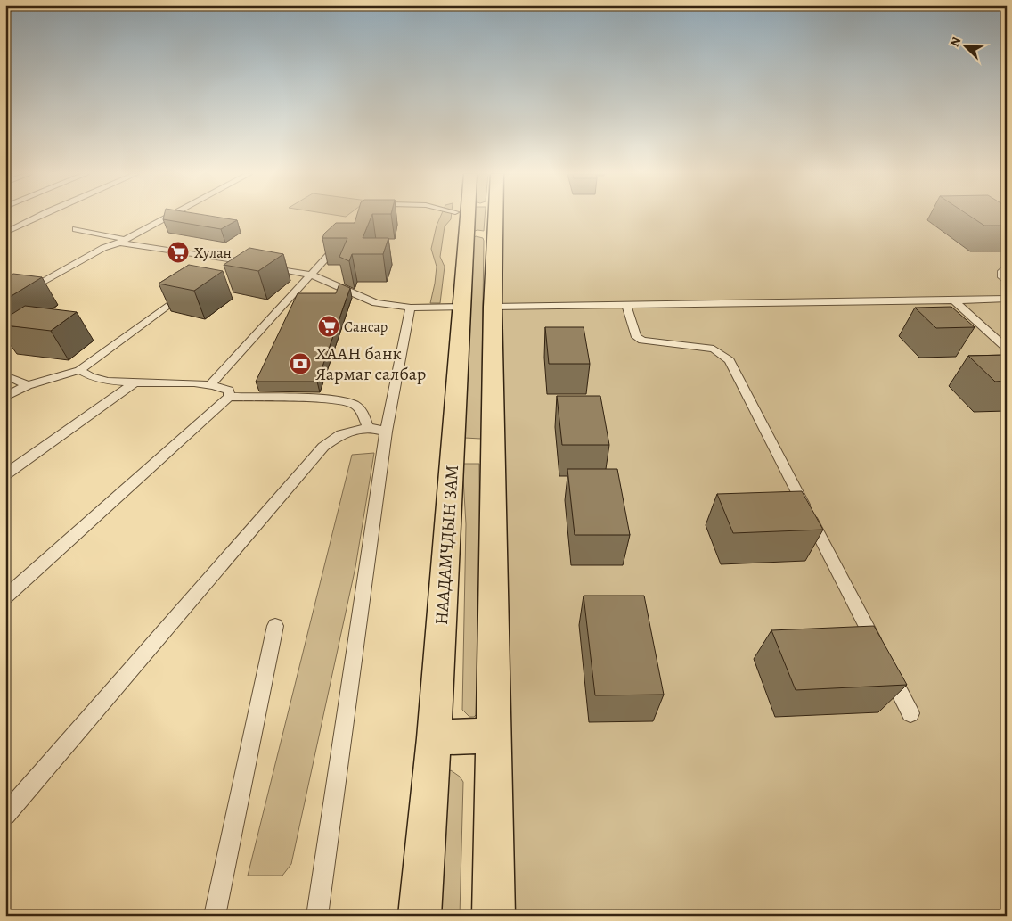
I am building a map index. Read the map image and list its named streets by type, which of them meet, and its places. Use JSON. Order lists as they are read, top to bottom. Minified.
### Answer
{"streets":{"highway":["НААДАМЧДЫН ЗАМ"]},"places":{"supermarket":["Хулан","Сансар"],"bank":["ХААН банк Яармаг салбар"]},"north":"top left"}
